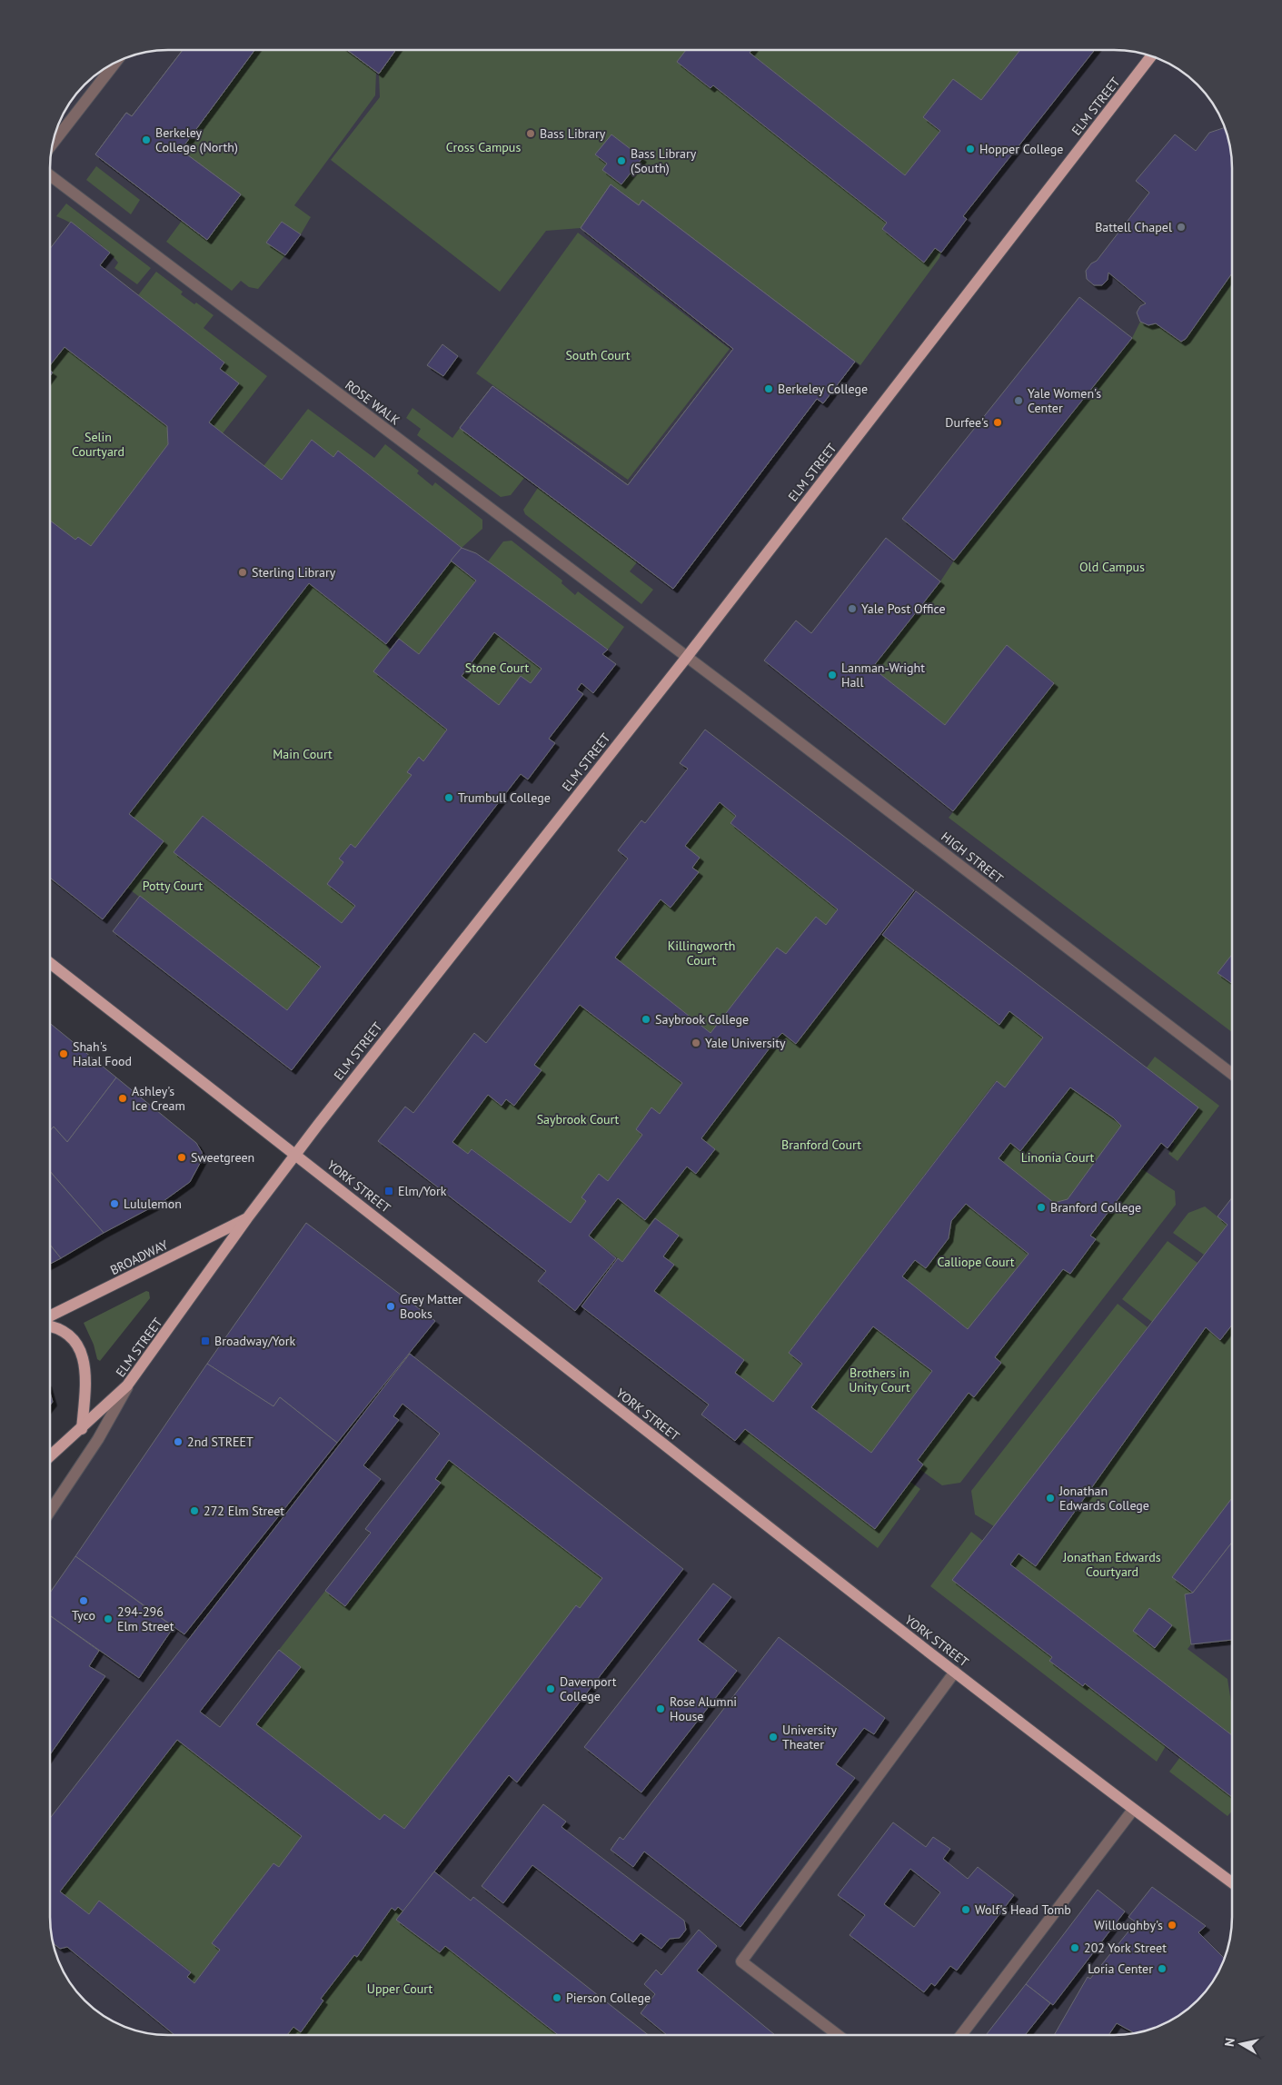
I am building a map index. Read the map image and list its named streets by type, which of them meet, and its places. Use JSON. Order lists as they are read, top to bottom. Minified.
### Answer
{"streets":{"main road":["ELM STREET","YORK STREET","BROADWAY"],"street":["ROSE WALK","HIGH STREET"]},"crossings":[["ELM STREET","ROSE WALK"],["ELM STREET","HIGH STREET"],["ELM STREET","YORK STREET"],["ELM STREET","BROADWAY"],["ROSE WALK","HIGH STREET"]],"parks":["Cross Campus","South Court","Selin Courtyard","Old Campus","Stone Court","Main Court","Potty Court","Killingworth Court","Saybrook Court","Branford Court","Linonia Court","Calliope Court","Brothers in Unity Court","Jonathan Edwards Courtyard","Upper Court"],"places":{"other":["Bass Library","Berkeley College (North)","Hopper College","Bass Library (South)","Battell Chapel","Berkeley College","Yale Women's Center","Durfee's","Sterling Library","Yale Post Office","Lanman-Wright Hall","Trumbull College","Saybrook College","Yale University","Shah's Halal Food","Ashley's Ice Cream","Sweetgreen","Lululemon","Branford College","Grey Matter Books","2nd STREET","Jonathan Edwards College","272 Elm Street","Tyco","294-296 Elm Street","Davenport College","Rose Alumni House","University Theater","Wolf's Head Tomb","Willoughby's","202 York Street","Loria Center","Pierson College"],"transit":["Elm/York","Broadway/York"]},"north":"left"}
